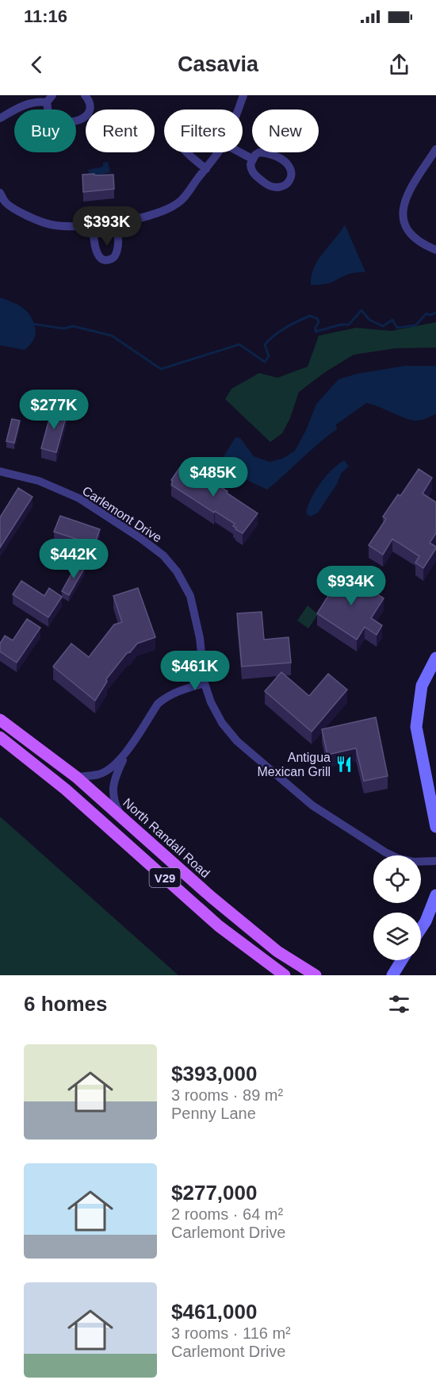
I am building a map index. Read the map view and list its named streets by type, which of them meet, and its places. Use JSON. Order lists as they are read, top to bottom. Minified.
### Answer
{"streets":{"main road":["North Randall Road","V29"],"street":["Carlemont Drive"]},"places":{"restaurant":["Antigua Mexican Grill"]},"page":{"status":"11:16","header":"Casavia","chip":["Buy","Rent","Filters","New"],"price":["$393K","$277K","$485K","$442K","$934K","$461K"],"heading":"6 homes","list":[{"name":"$393,000","note":"3 rooms · 89 m² · Penny Lane"},{"name":"$277,000","note":"2 rooms · 64 m² · Carlemont Drive"},{"name":"$461,000","note":"3 rooms · 116 m² · Carlemont Drive"}]}}
